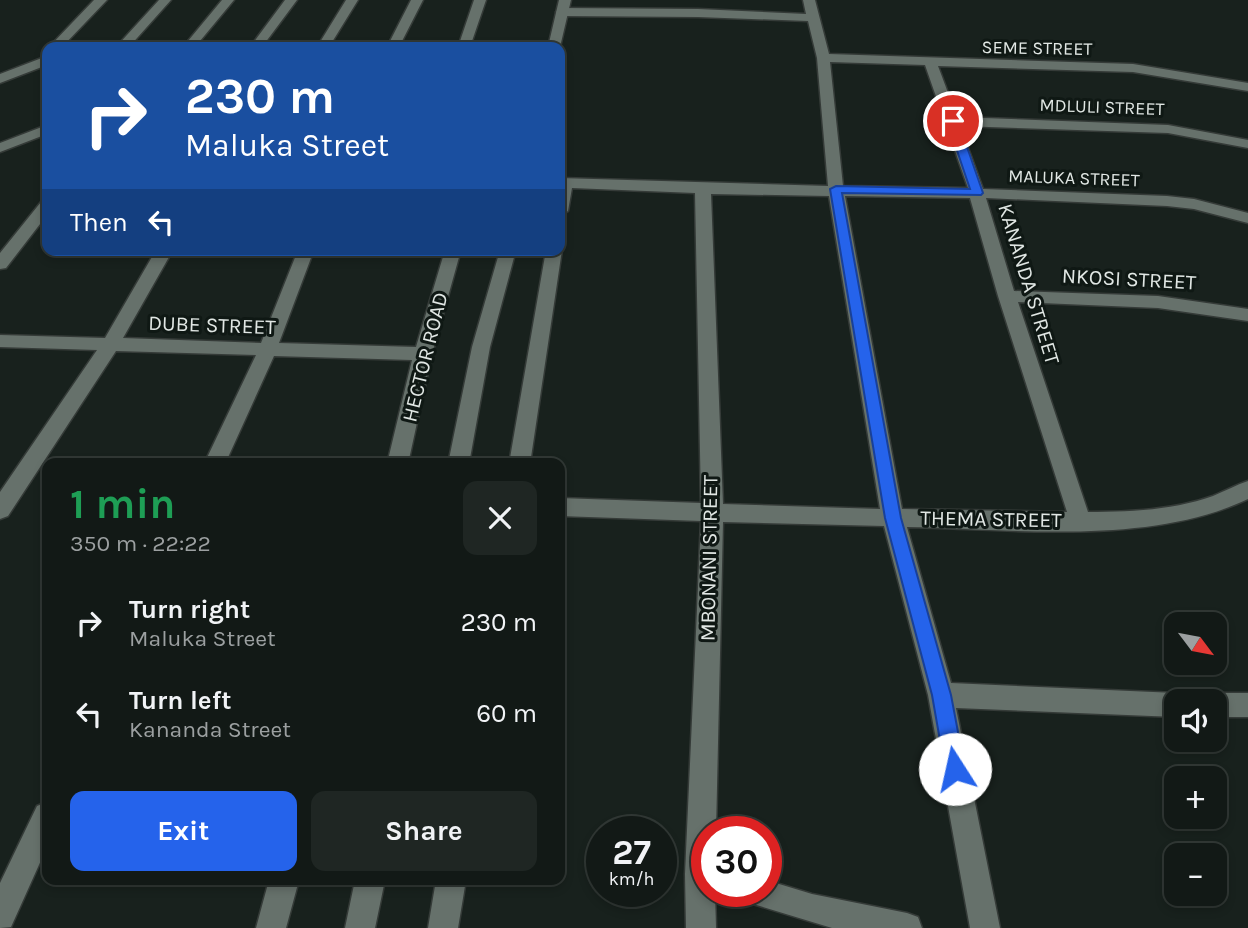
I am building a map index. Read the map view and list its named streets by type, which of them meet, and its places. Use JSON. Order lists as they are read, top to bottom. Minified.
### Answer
{"streets":{"street":["SEME STREET","MDLULI STREET","MALUKA STREET","NKOSI STREET","KANANDA STREET","DUBE STREET","HECTOR ROAD","THEMA STREET","MBONANI STREET"]},"crossings":[["SEME STREET","KANANDA STREET"],["MDLULI STREET","KANANDA STREET"],["MALUKA STREET","KANANDA STREET"],["MALUKA STREET","MBONANI STREET"],["NKOSI STREET","KANANDA STREET"],["KANANDA STREET","THEMA STREET"],["DUBE STREET","HECTOR ROAD"],["THEMA STREET","MBONANI STREET"]],"north":"bottom right","page":{"turn":["230 m","Maluka Street"],"then":"Then","heading":["1 min","350 m · 22:22"],"list":[{"name":"Turn right","note":"Maluka Street","value":"230 m"},{"name":"Turn left","note":"Kananda Street","value":"60 m"}],"map_buttons":["+","−"],"buttons":["Exit","Share"],"speed":"27 km/h","limit":"30"}}
